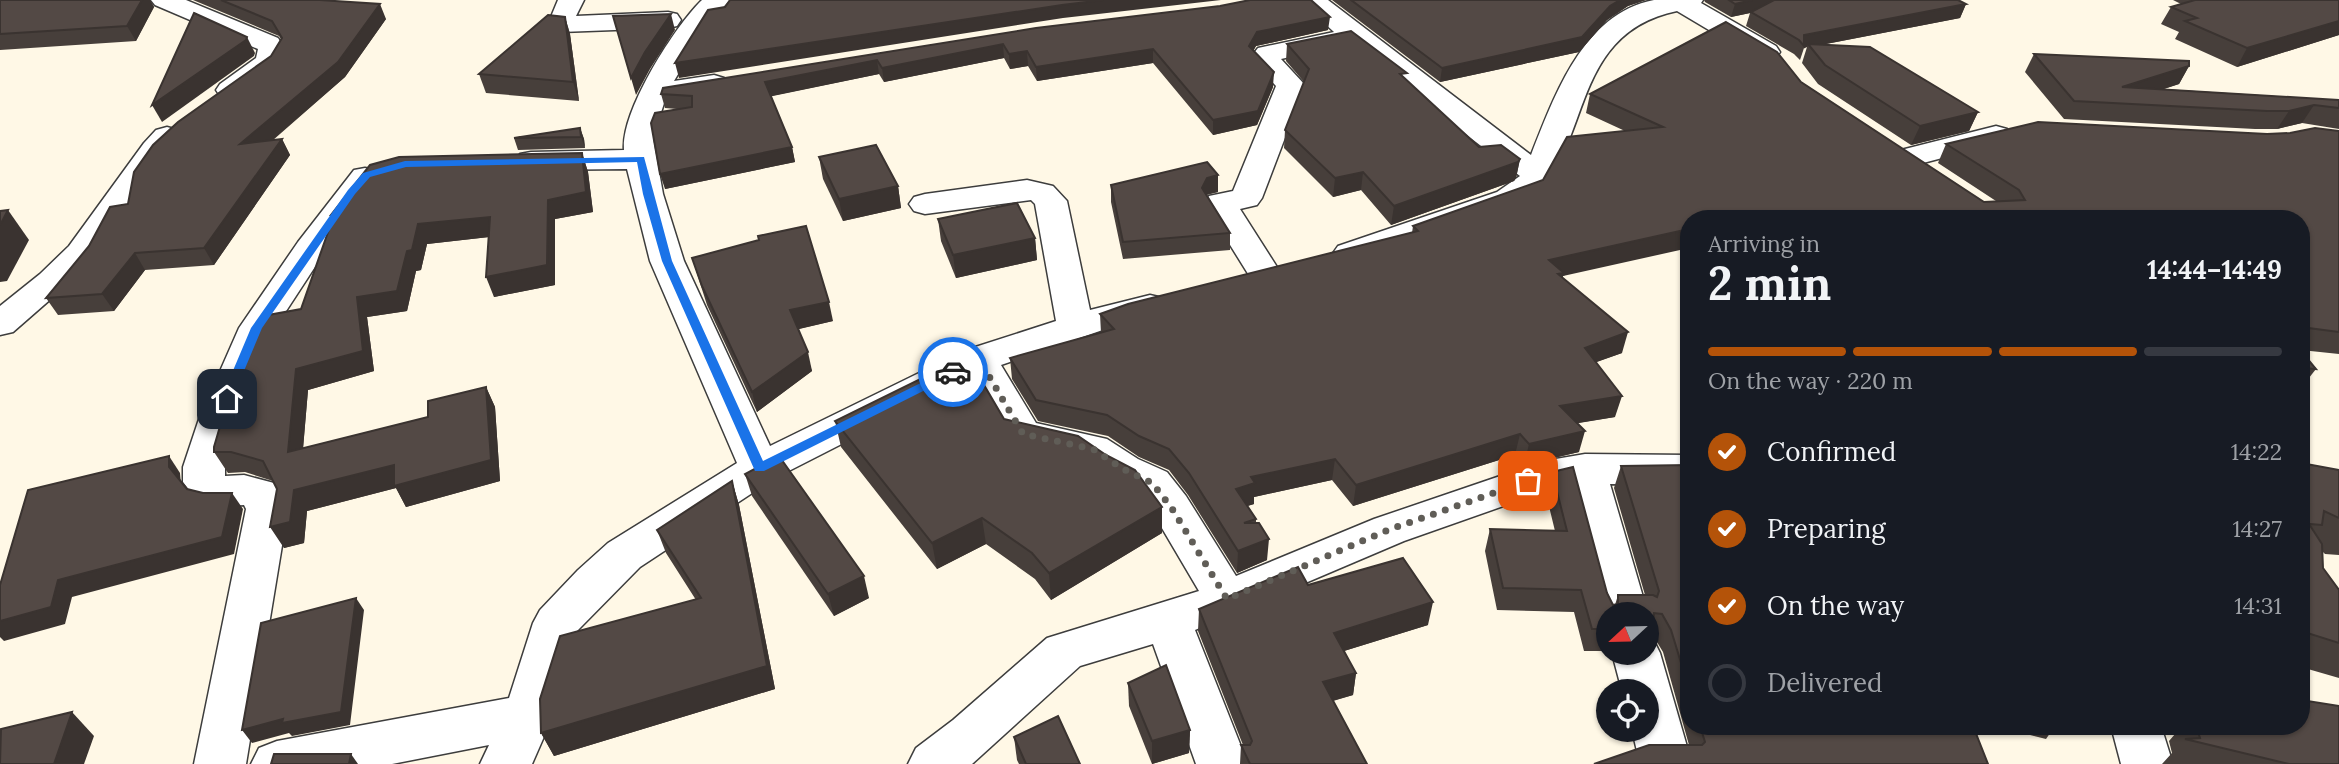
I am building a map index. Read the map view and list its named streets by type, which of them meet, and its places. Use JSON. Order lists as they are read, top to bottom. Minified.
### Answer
{"north":"left","page":{"heading":["2 min","Arriving in","14:44–14:49"],"bar":"On the way · 220 m","list":[["Confirmed","14:22"],["Preparing","14:27"],["On the way","14:31"],"Delivered"]}}
